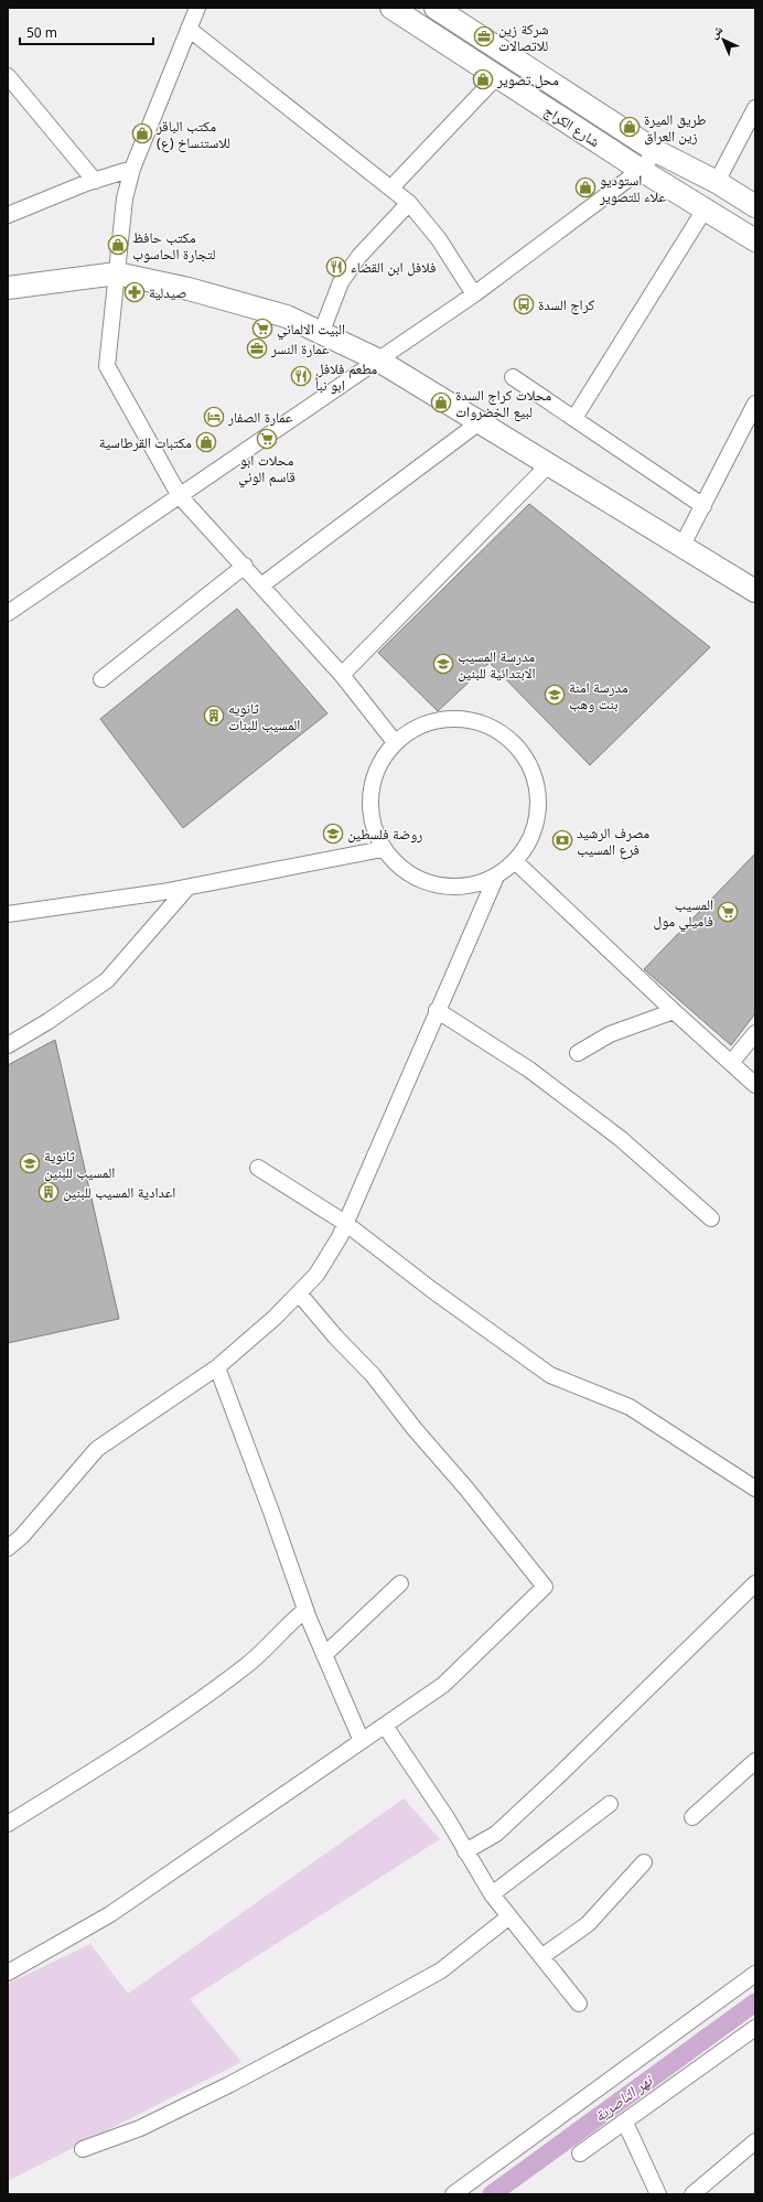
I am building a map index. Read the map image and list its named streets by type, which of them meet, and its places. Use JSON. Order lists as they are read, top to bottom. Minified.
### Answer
{"streets":{"street":["شارع الكراج"]},"water":["نهر الناصرية"],"places":{"office":["شركة زين للاتصالات","عمارة النسر"],"shop":["محل تصوير","طريق الميرة زين العراق","مكتب الباقر (ع) للاستنساخ","استوديو علاء للتصوير","مكتب حافظ لتجارة الحاسوب","محلات كراج السدة لبيع الخضروات","مكتبات القرطاسية"],"restaurant":["فلافل ابن القضاء","مطعم فلافل ابو نبأ"],"pharmacy":["صيدلية"],"bus stop":["كراج السدة"],"supermarket":["البيت الالماني","محلات ابو قاسم الوني","المسيب فاميلي مول"],"hotel":["عمارة الصفار"],"school or university":["مدرسة المسيب الابتدائية للبنين","مدرسة امنة بنت وهب","روضة فلسطين","ثانوية المسيب للبنين"],"building":["ثانويه المسيب للبنات","اعدادية المسيب للبنين"],"bank":["مصرف الرشيد فرع المسيب"]},"scale_bar":"50 m","north":"top left"}
